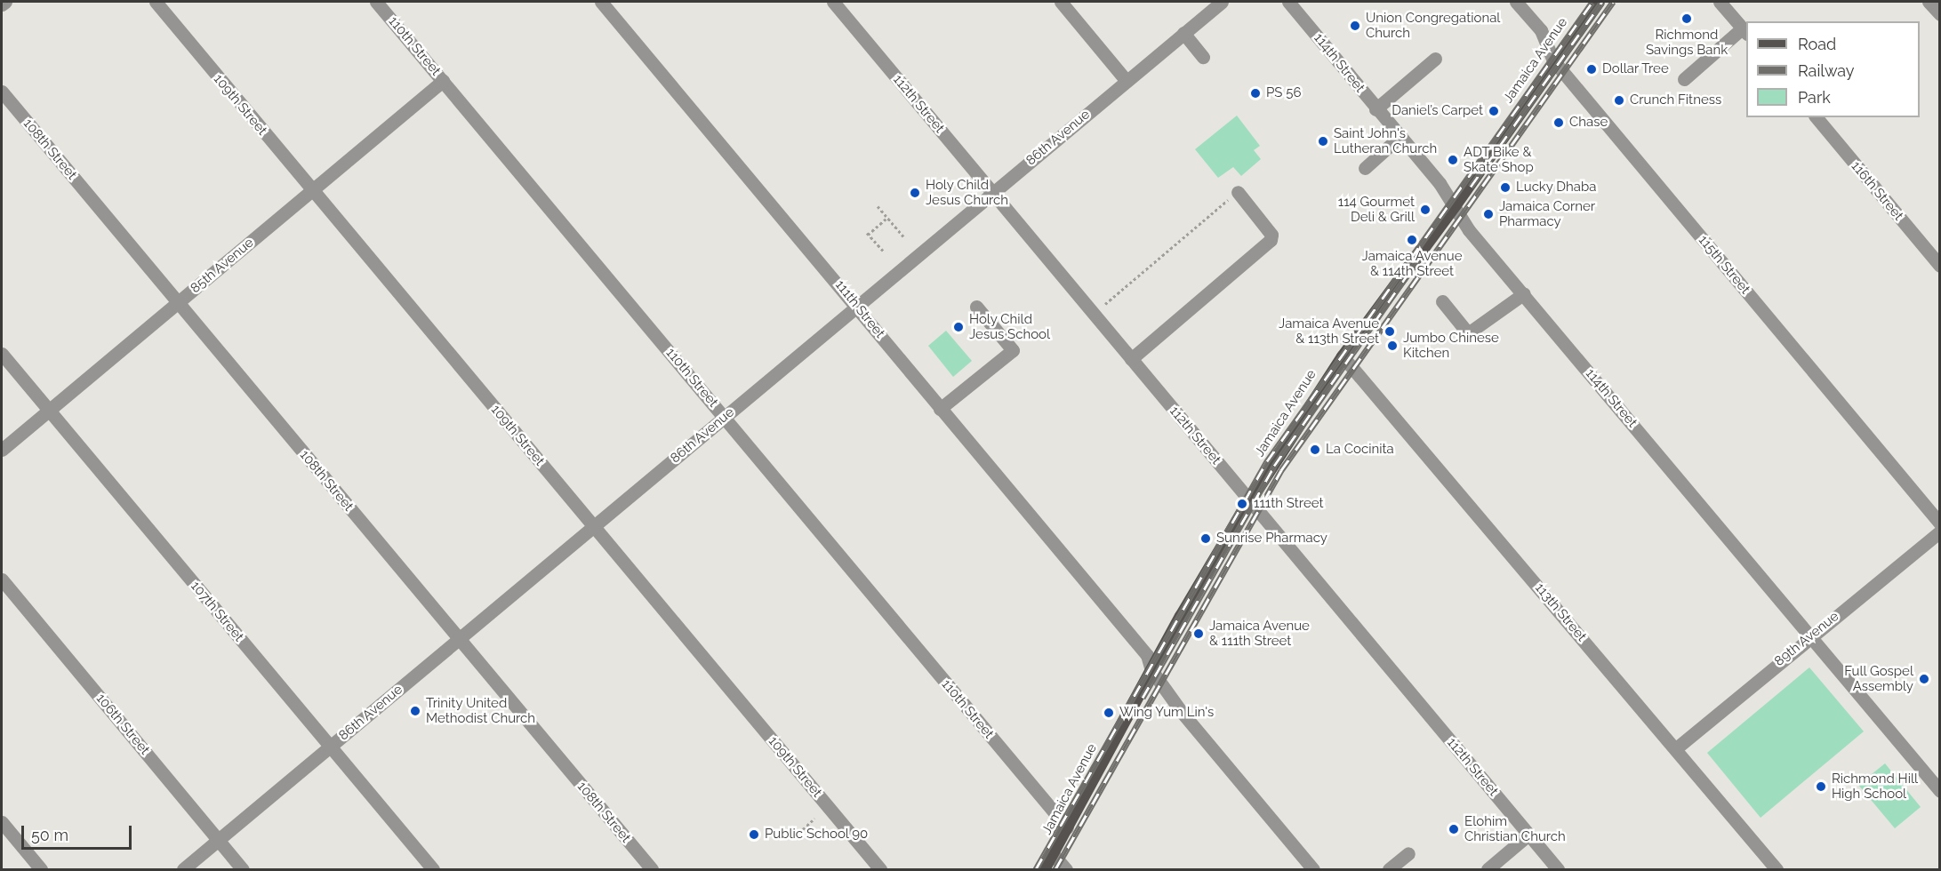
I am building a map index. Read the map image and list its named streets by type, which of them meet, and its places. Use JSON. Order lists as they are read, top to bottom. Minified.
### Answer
{"streets":{"main road":["Jamaica Avenue"],"street":["110th Street","114th Street","112th Street","109th Street","86th Avenue","108th Street","116th Street","115th Street","85th Avenue","111th Street","107th Street","113th Street","89th Avenue","106th Street"]},"crossings":[["110th Street","Jamaica Avenue"],["110th Street","86th Avenue"],["110th Street","85th Avenue"],["Jamaica Avenue","114th Street"],["Jamaica Avenue","112th Street"],["Jamaica Avenue","115th Street"],["Jamaica Avenue","111th Street"],["Jamaica Avenue","113th Street"],["114th Street","89th Avenue"],["112th Street","86th Avenue"],["109th Street","86th Avenue"],["109th Street","85th Avenue"],["86th Avenue","108th Street"],["86th Avenue","111th Street"],["86th Avenue","107th Street"],["86th Avenue","106th Street"],["108th Street","85th Avenue"],["85th Avenue","107th Street"],["113th Street","89th Avenue"]],"places":["Richmond Savings Bank","Union Congregational Church","Dollar Tree","PS 56","Crunch Fitness","Daniel’s Carpet","Chase","Saint John's Lutheran Church","ADT Bike & Skate Shop","Lucky Dhaba","Holy Child Jesus Church","114 Gourmet Deli & Grill","Jamaica Corner Pharmacy","Jamaica Avenue & 114th Street","Holy Child Jesus School","Jamaica Avenue & 113th Street","Jumbo Chinese Kitchen","La Cocinita","111th Street","Sunrise Pharmacy","Jamaica Avenue & 111th Street","Full Gospel Assembly","Trinity United Methodist Church","Wing Yum Lin's","Richmond Hill High School","Elohim Christian Church","Public School 90"],"legend":["Road","Railway","Park"],"scale_bar":"50 m"}
